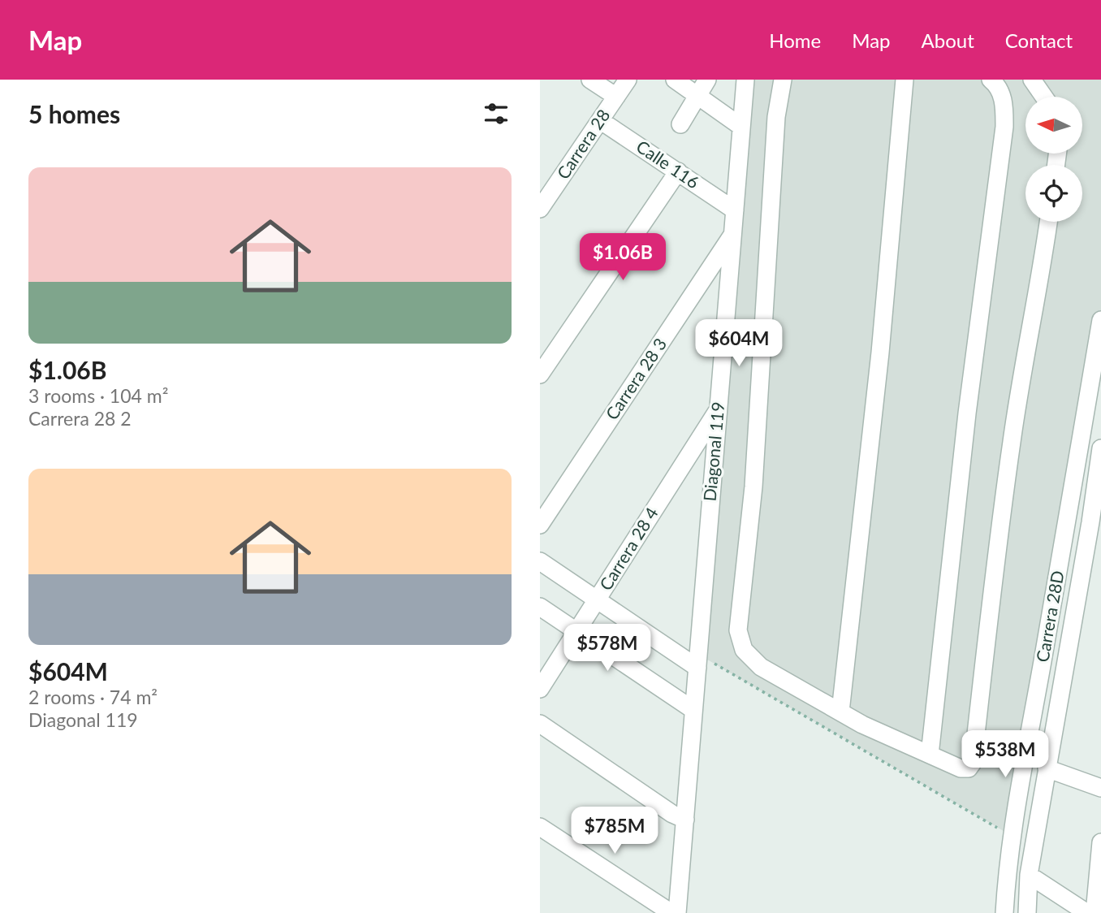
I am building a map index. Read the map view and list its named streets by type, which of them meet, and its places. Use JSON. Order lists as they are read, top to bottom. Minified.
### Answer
{"streets":{"street":["Carrera 28","Calle 116","Carrera 28 3","Diagonal 119","Carrera 28 4","Carrera 28D"]},"crossings":[["Carrera 28","Calle 116"],["Calle 116","Diagonal 119"],["Carrera 28 3","Diagonal 119"],["Diagonal 119","Carrera 28 4"]],"north":"left","page":{"header":"Map","nav":["Home","Map","About","Contact"],"heading":"5 homes","list":[{"name":"$1.06B","note":"3 rooms · 104 m² · Carrera 28 2"},{"name":"$604M","note":"2 rooms · 74 m² · Diagonal 119"}],"price":["$1.06B","$604M","$578M","$538M","$785M"]}}
